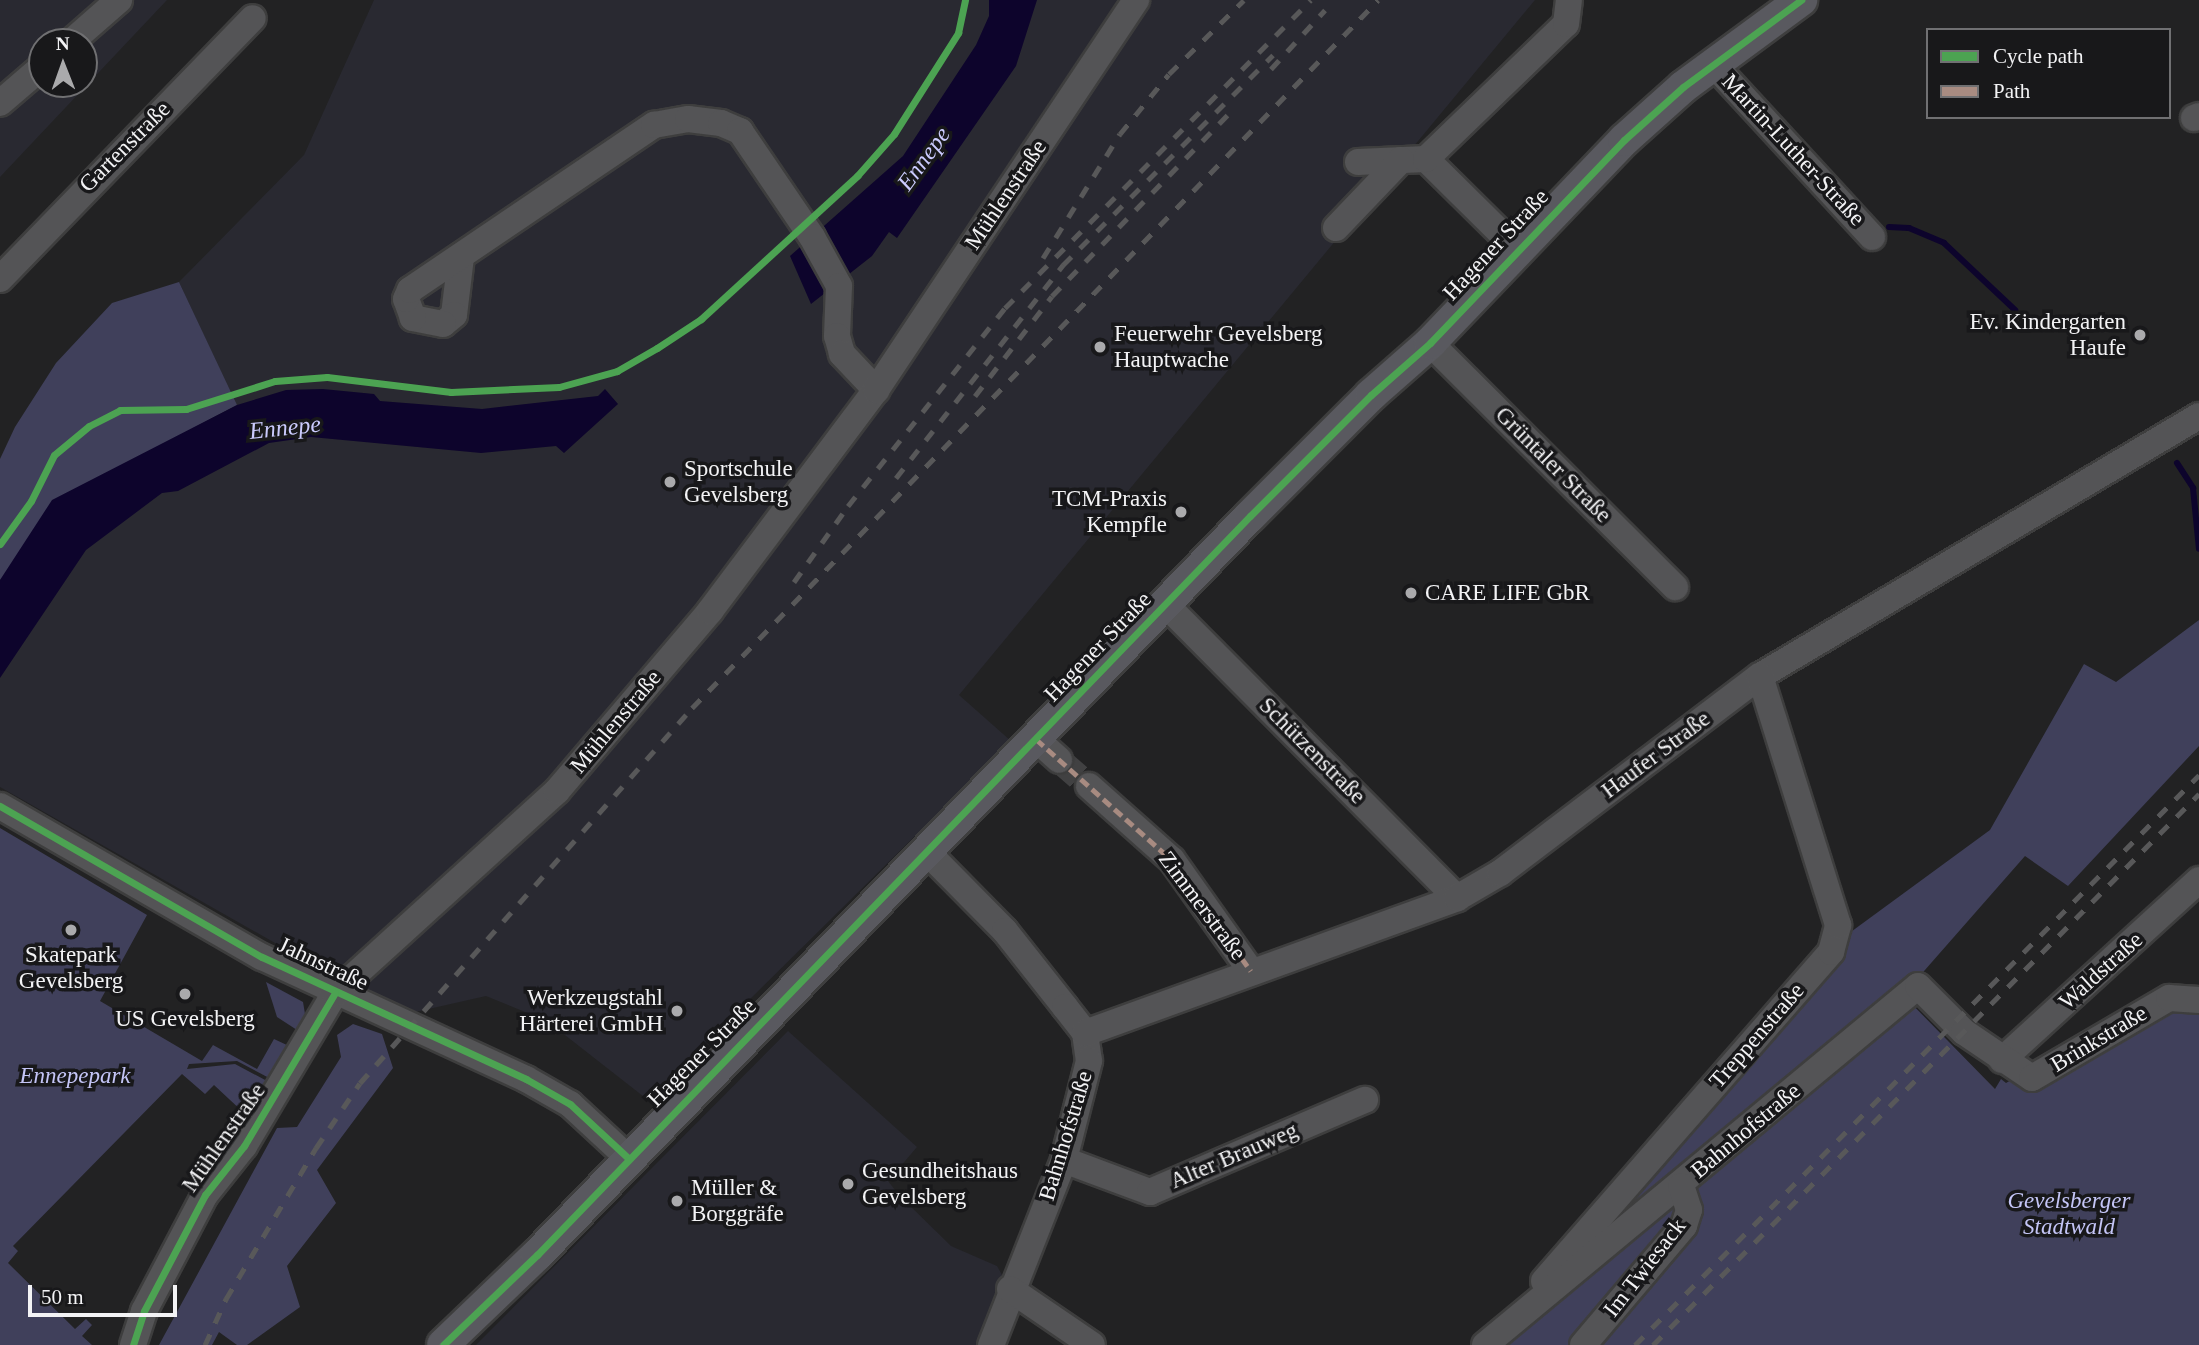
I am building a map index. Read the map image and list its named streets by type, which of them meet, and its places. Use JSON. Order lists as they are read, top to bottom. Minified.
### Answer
{"streets":{"main road":["Hagener Straße"],"street":["Gartenstraße","Martin-Luther-Straße","Mühlenstraße","Grüntaler Straße","Schützenstraße","Haufer Straße","Zimmerstraße","Jahnstraße","Waldstraße","Treppenstraße","Brinkstraße","Bahnhofstraße","Alter Brauweg","Im Twiesack"]},"crossings":[["Martin-Luther-Straße","Hagener Straße"],["Mühlenstraße","Jahnstraße"],["Hagener Straße","Grüntaler Straße"],["Hagener Straße","Schützenstraße"],["Hagener Straße","Jahnstraße"],["Schützenstraße","Haufer Straße"],["Haufer Straße","Zimmerstraße"],["Haufer Straße","Treppenstraße"],["Haufer Straße","Bahnhofstraße"],["Waldstraße","Brinkstraße"],["Waldstraße","Bahnhofstraße"],["Treppenstraße","Bahnhofstraße"],["Brinkstraße","Bahnhofstraße"],["Bahnhofstraße","Alter Brauweg"],["Bahnhofstraße","Im Twiesack"]],"water":["Ennepe"],"parks":["Ennepepark","Gevelsberger Stadtwald"],"places":["Ev. Kindergarten Haufe","Feuerwehr Gevelsberg Hauptwache","Sportschule Gevelsberg","TCM-Praxis Kempfle","CARE LIFE GbR","Skatepark Gevelsberg","US Gevelsberg","Werkzeugstahl Härterei GmbH","Gesundheitshaus Gevelsberg","Müller & Borggräfe"],"legend":["Cycle path","Path"],"scale_bar":"50 m","north":"top"}
